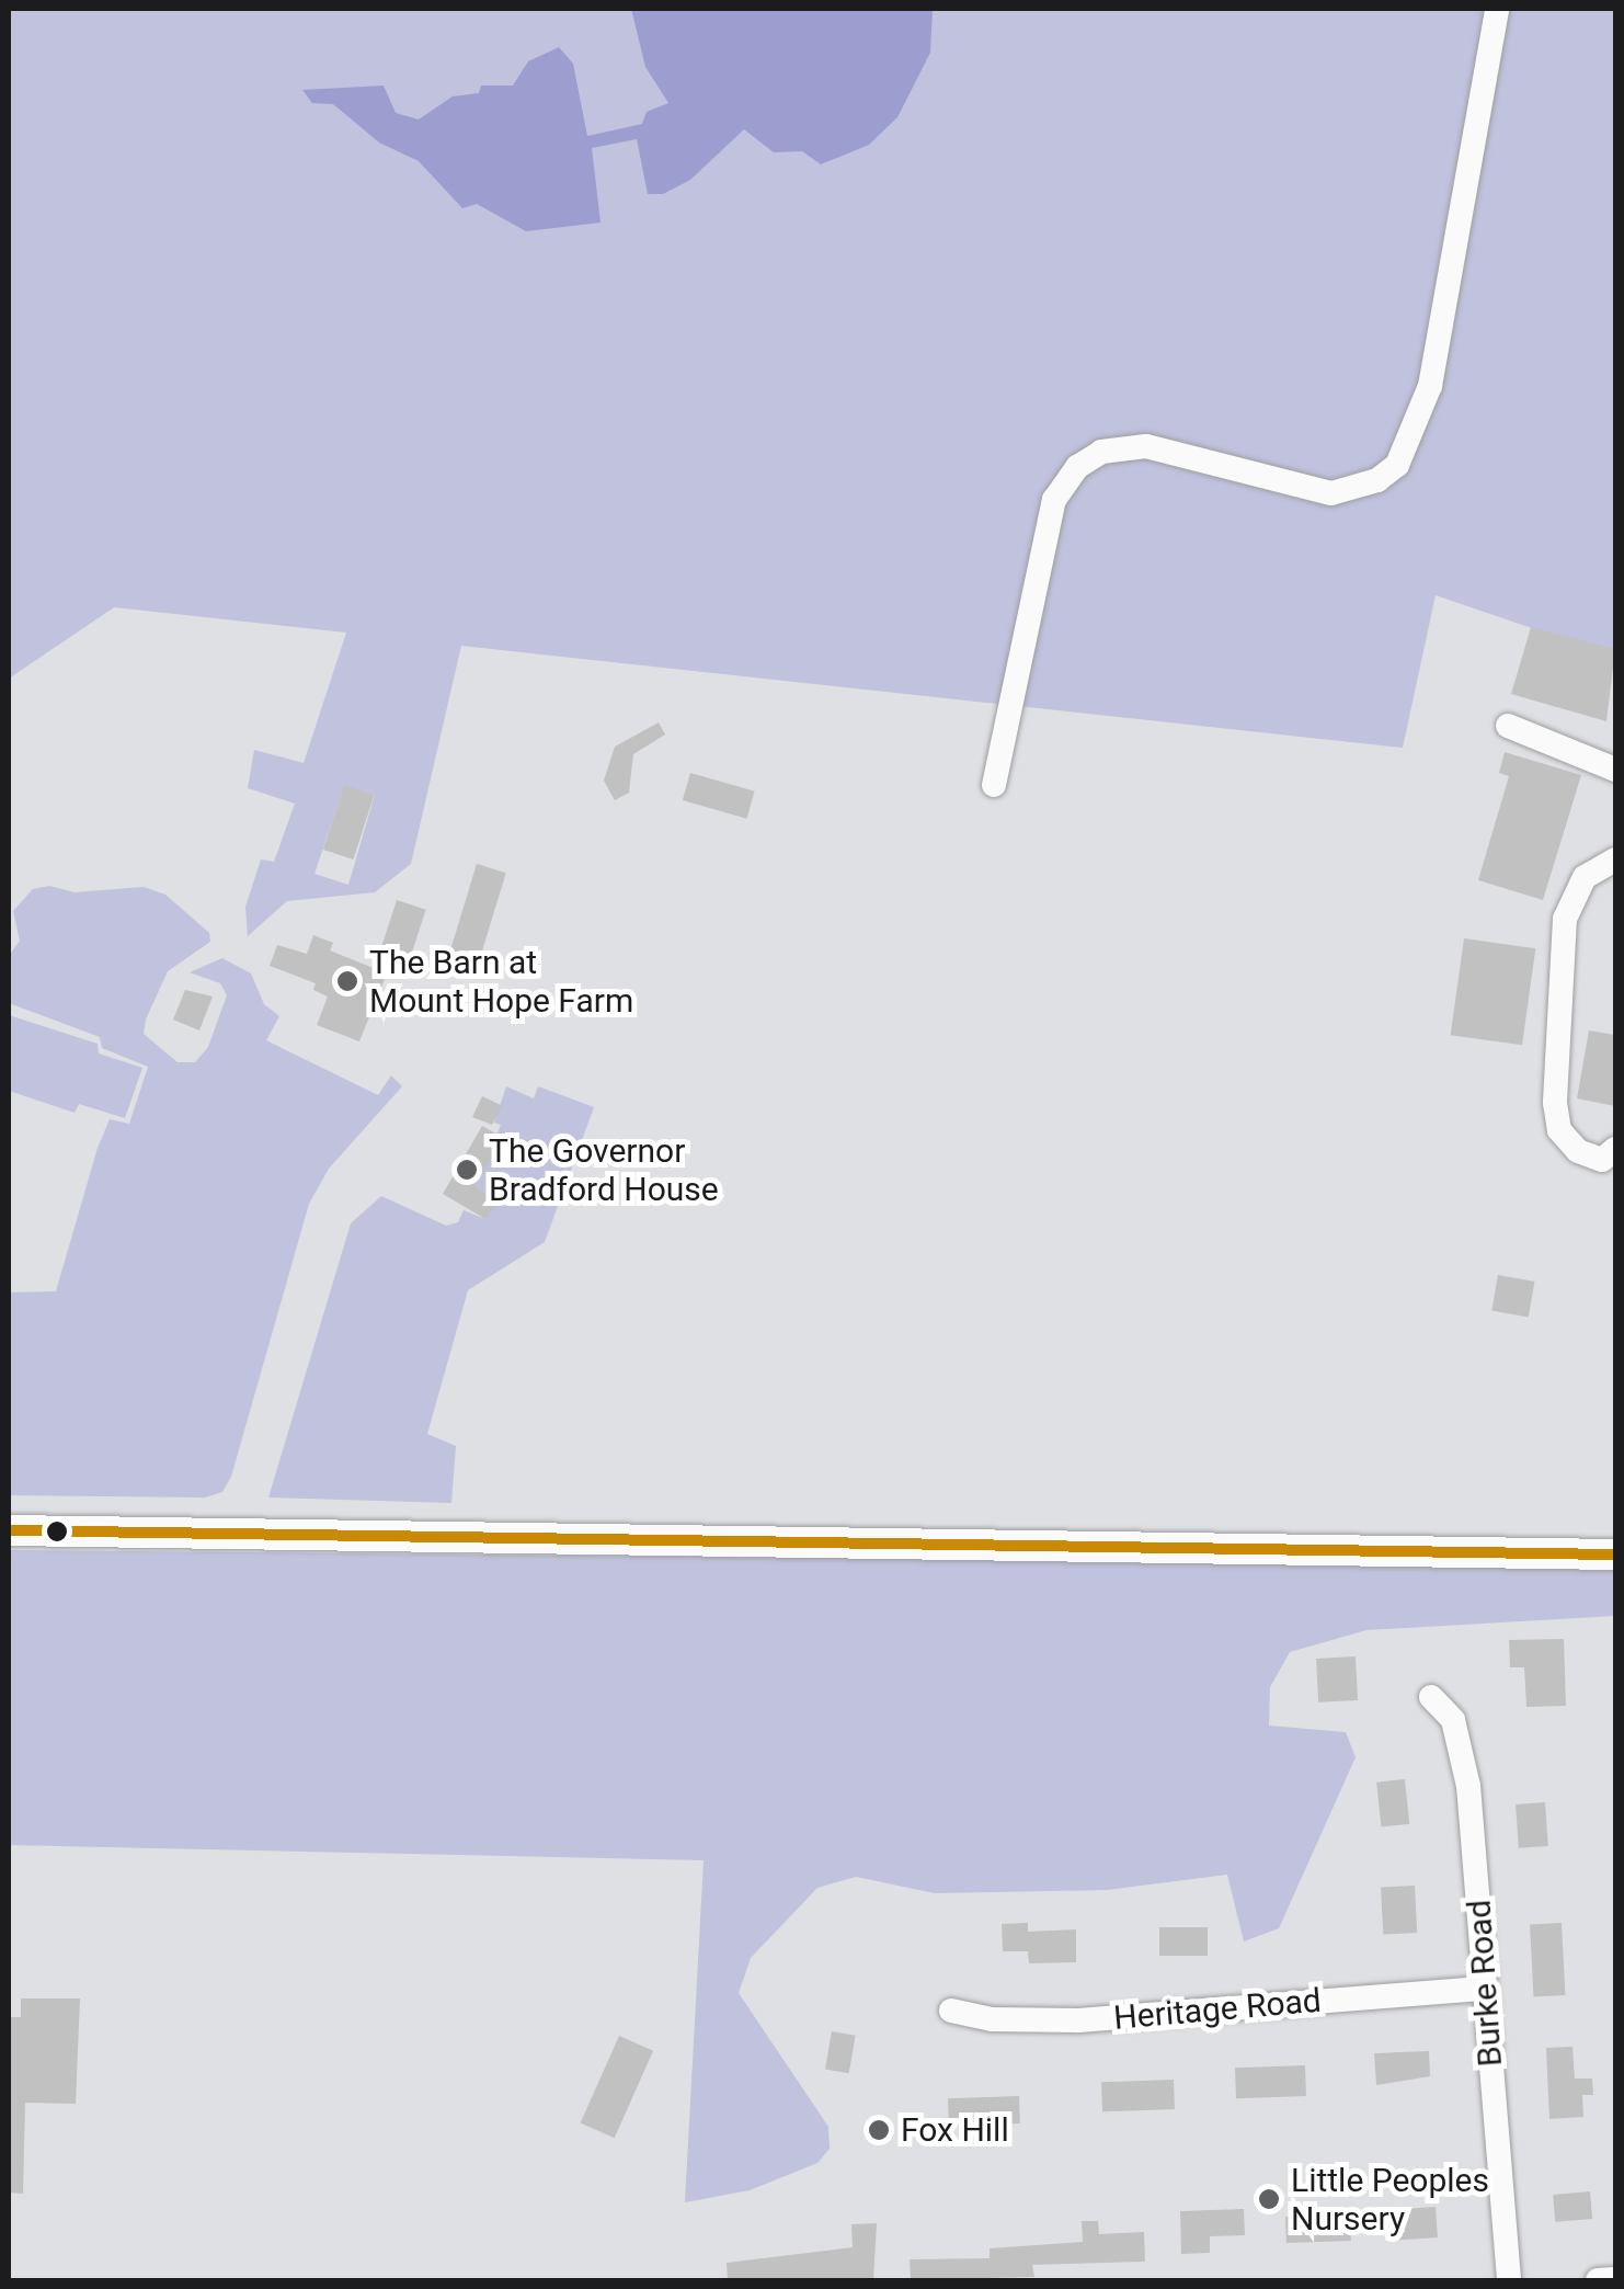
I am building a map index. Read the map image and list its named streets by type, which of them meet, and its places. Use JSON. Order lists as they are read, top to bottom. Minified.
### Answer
{"streets":{"street":["Burke Road","Heritage Road"]},"crossings":[["Burke Road","Heritage Road"]],"places":["The Barn at Mount Hope Farm","The Governor Bradford House","Fox Hill","Little Peoples Nursery"]}
